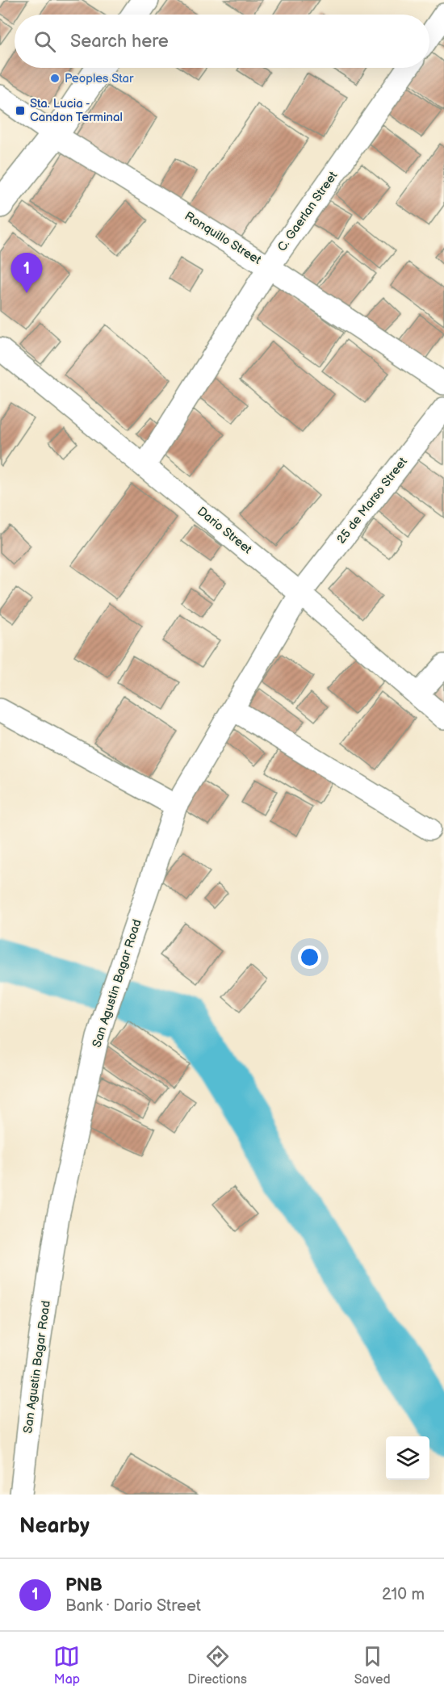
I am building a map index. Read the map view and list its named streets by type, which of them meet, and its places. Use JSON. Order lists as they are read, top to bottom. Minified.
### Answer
{"streets":{"street":["C. Gaerlan Street","Ronquillo Street","25 de Marso Street","Dario Street","San Agustin Bagar Road"]},"crossings":[["C. Gaerlan Street","Ronquillo Street"],["C. Gaerlan Street","Dario Street"],["25 de Marso Street","Dario Street"],["25 de Marso Street","San Agustin Bagar Road"],["Dario Street","San Agustin Bagar Road"]],"places":{"other":["Peoples Star"],"transit":["Sta. Lucia - Candon Terminal"]},"page":{"search":"Search here","pins":"1","heading":"Nearby","list":[{"mark":"1","name":"PNB","note":"Bank · Dario Street","value":"210 m"}],"nav":["Map","Directions","Saved"]}}
